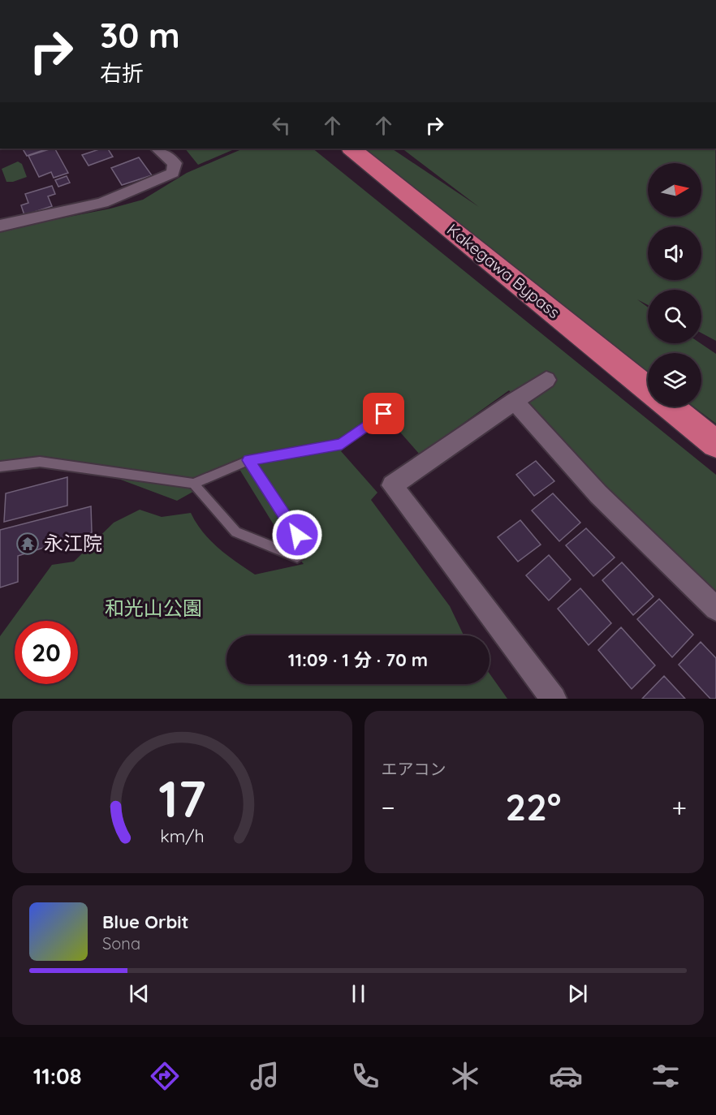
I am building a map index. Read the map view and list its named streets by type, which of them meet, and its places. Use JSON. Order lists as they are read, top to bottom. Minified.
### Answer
{"streets":{"highway":["Kakegawa Bypass"]},"parks":["和光山公園"],"places":{"temple":["永江院"]},"north":"right","page":{"turn":["30 m","右折"],"limit":"20","trip":"11:09 · 1 分 · 70 m","tile":"エアコン","heat":["−","22°","+"],"song":["Blue Orbit","Sona"],"tabs":"11:08","gauge":["17","km/h"]}}
